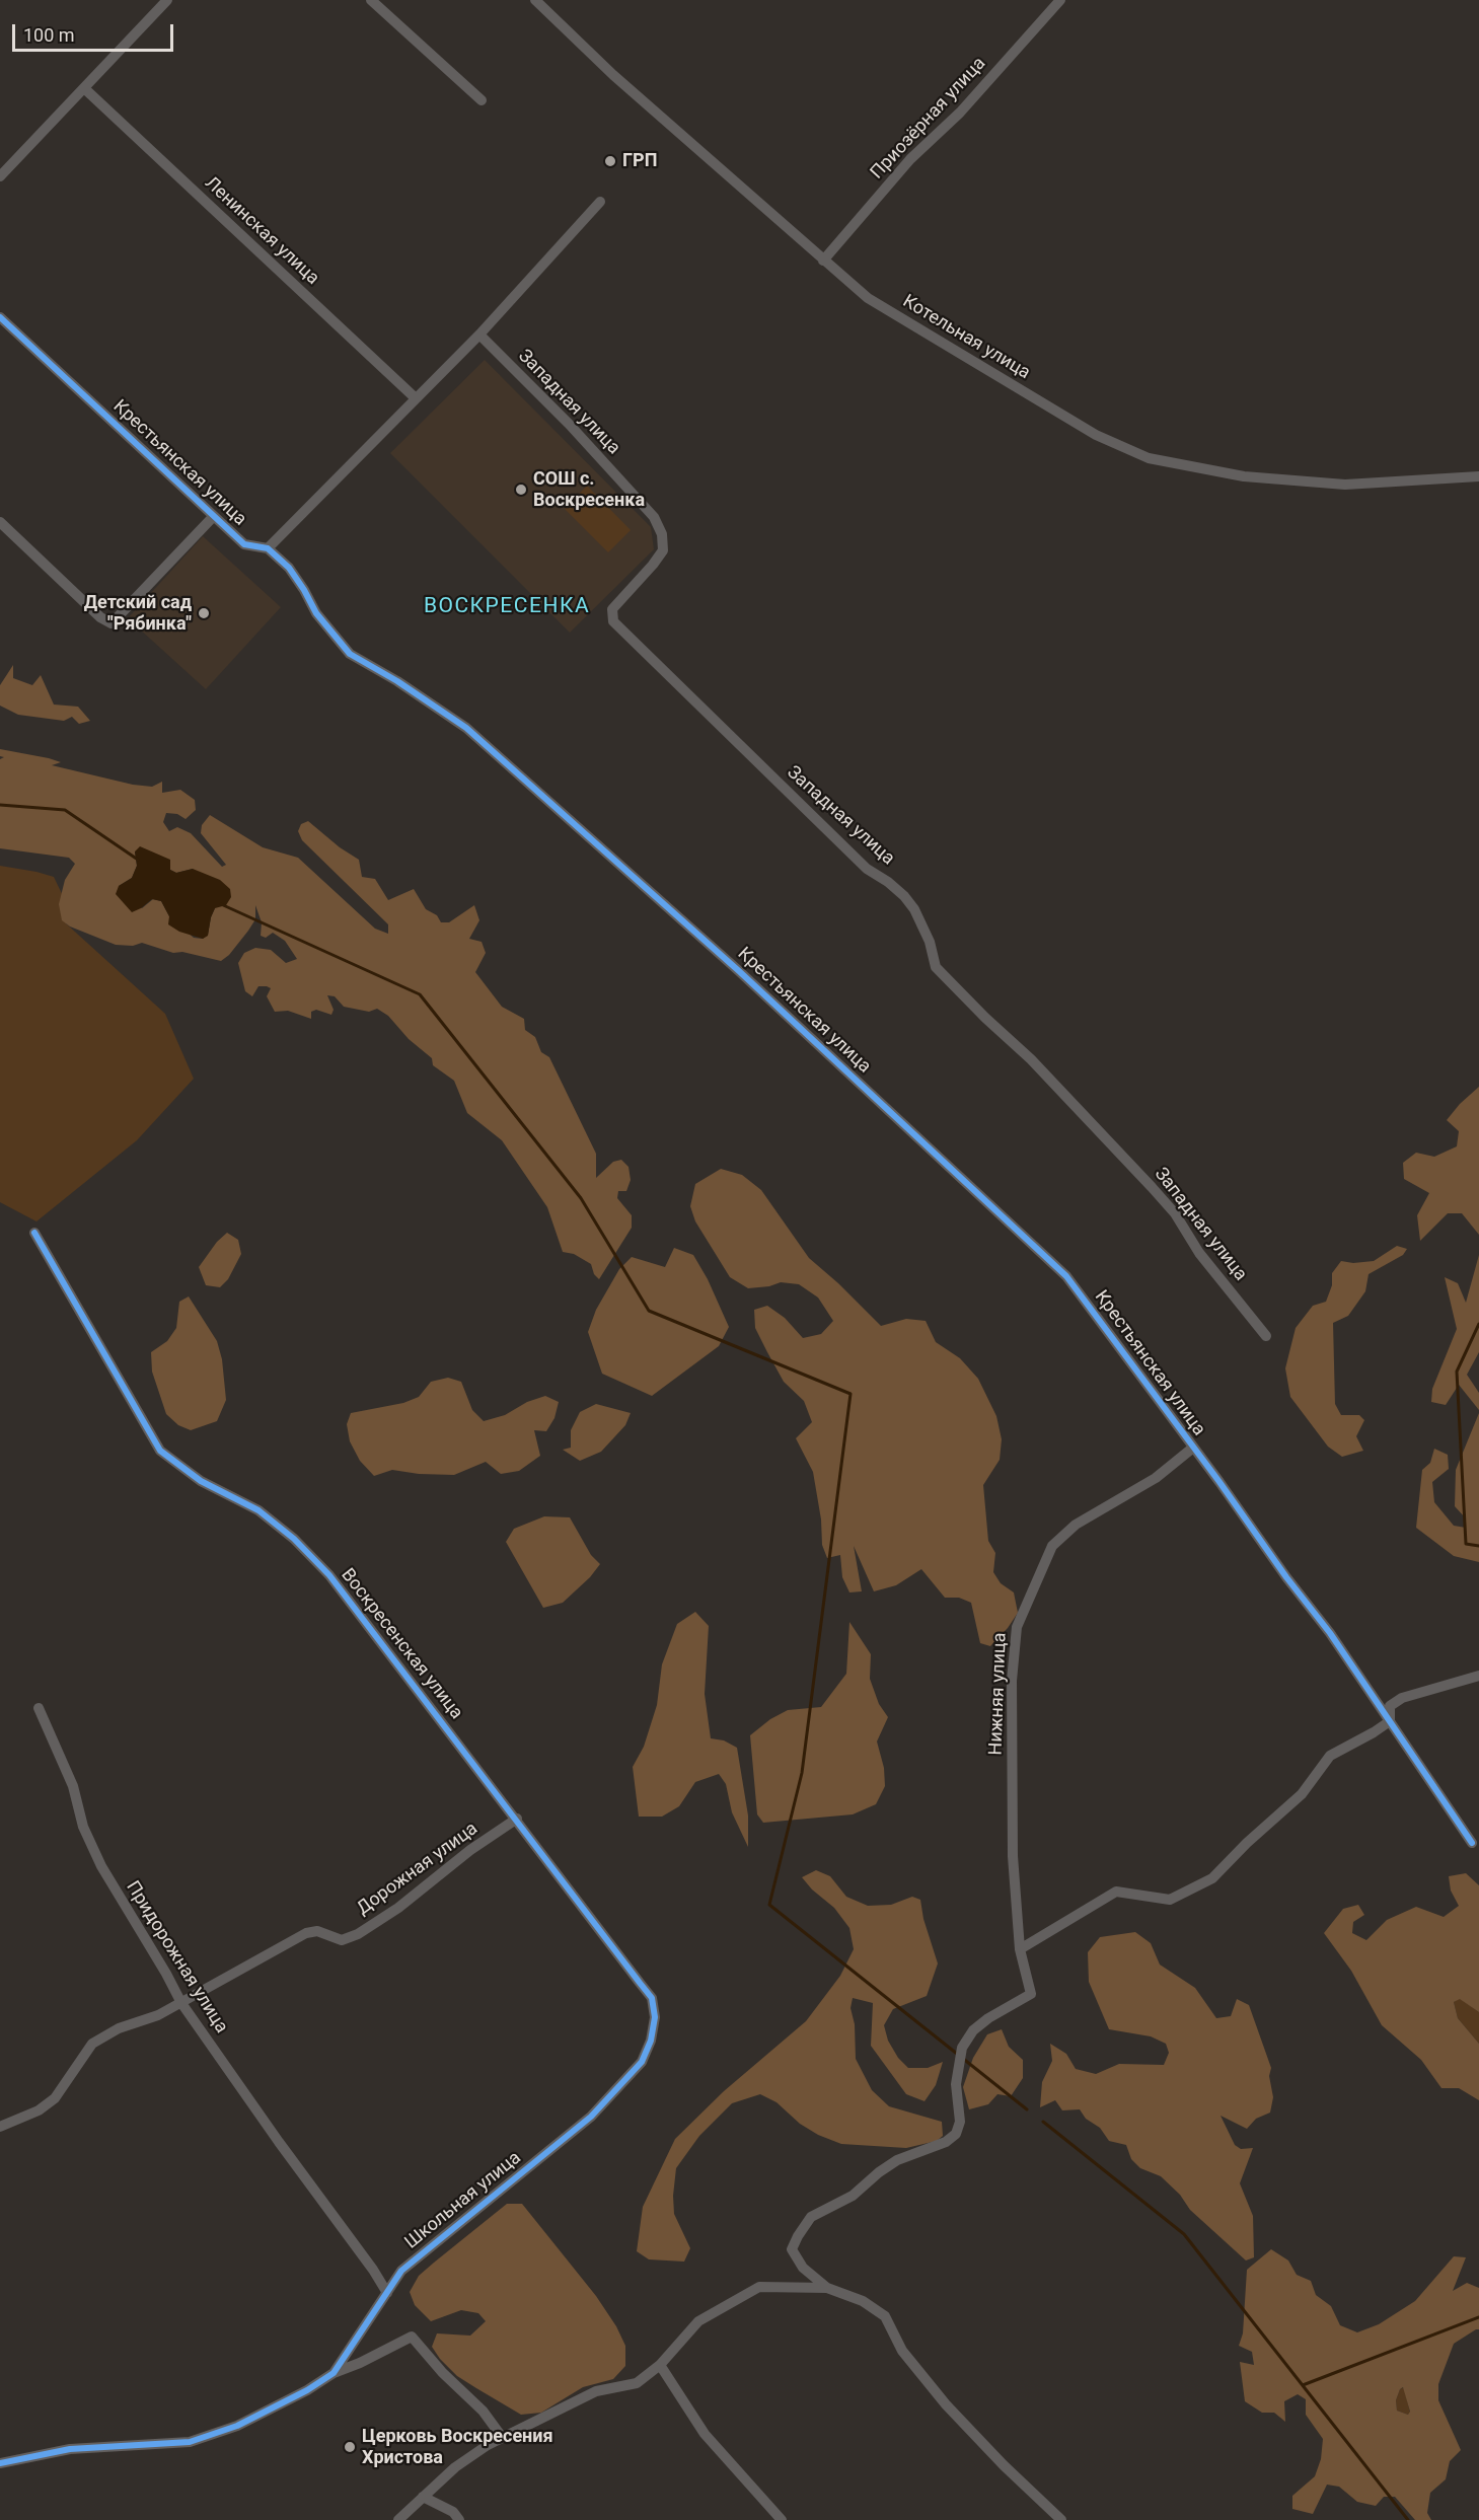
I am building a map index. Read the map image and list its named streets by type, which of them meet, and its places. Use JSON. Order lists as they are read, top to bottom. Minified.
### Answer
{"streets":{"street":["Приозёрная улица","Ленинская улица","Котельная улица","Западная улица","Крестьянская улица","Воскресенская улица","Нижняя улица","Дорожная улица","Придорожная улица","Школьная улица"]},"crossings":[["Приозёрная улица","Котельная улица"],["Крестьянская улица","Нижняя улица"],["Воскресенская улица","Дорожная улица"],["Воскресенская улица","Школьная улица"],["Дорожная улица","Придорожная улица"],["Придорожная улица","Школьная улица"]],"districts":["ВОСКРЕСЕНКА"],"places":["ГРП","СОШ с. Воскресенка","Детский сад \"Рябинка\"","Церковь Воскресения Христова"],"scale_bar":"100 m"}
